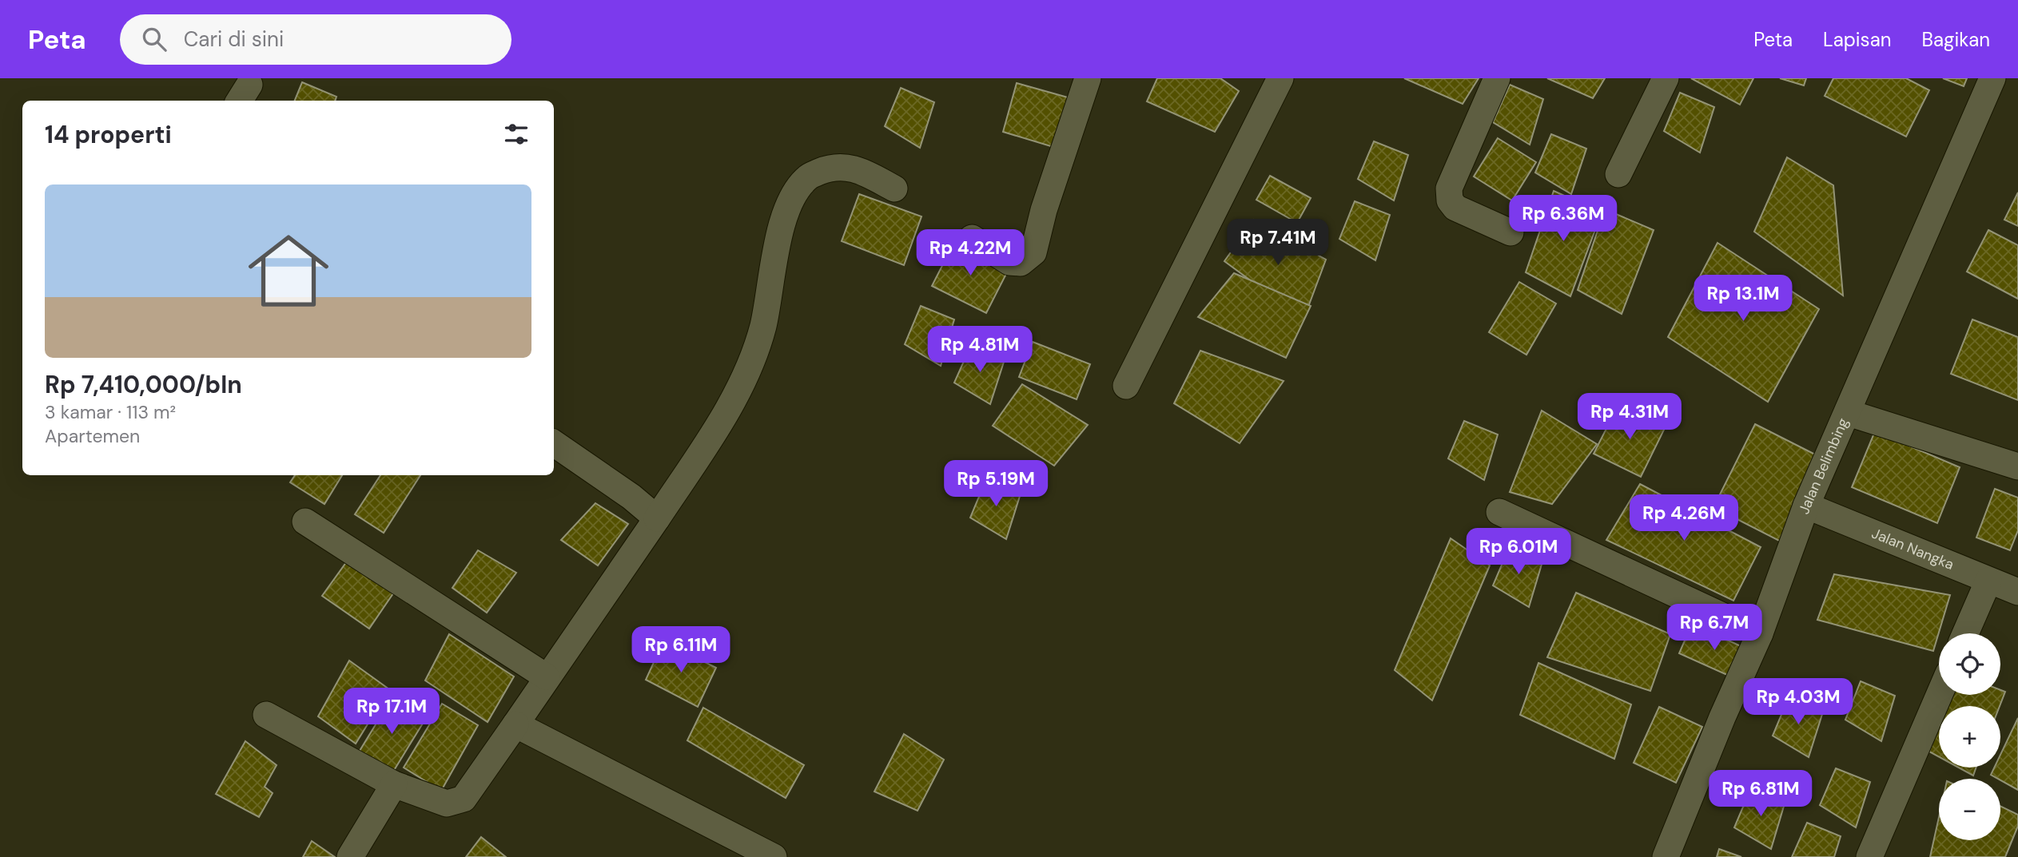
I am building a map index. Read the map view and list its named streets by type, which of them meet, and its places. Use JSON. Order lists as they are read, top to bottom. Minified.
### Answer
{"streets":{"street":["Jalan Belimbing","Jalan Nangka"]},"crossings":[["Jalan Belimbing","Jalan Nangka"]],"page":{"header":"Peta","search":"Cari di sini","nav":["Peta","Lapisan","Bagikan"],"heading":"14 properti","list":[{"name":"Rp 7,410,000/bln","note":"3 kamar · 113 m² · Apartemen"}],"price":["Rp 6.36M","Rp 7.41M","Rp 4.22M","Rp 13.1M","Rp 4.81M","Rp 4.31M","Rp 5.19M","Rp 4.26M","Rp 6.01M","Rp 6.7M","Rp 6.11M","Rp 4.03M","Rp 17.1M","Rp 6.81M"],"map_buttons":["+","−"]}}
